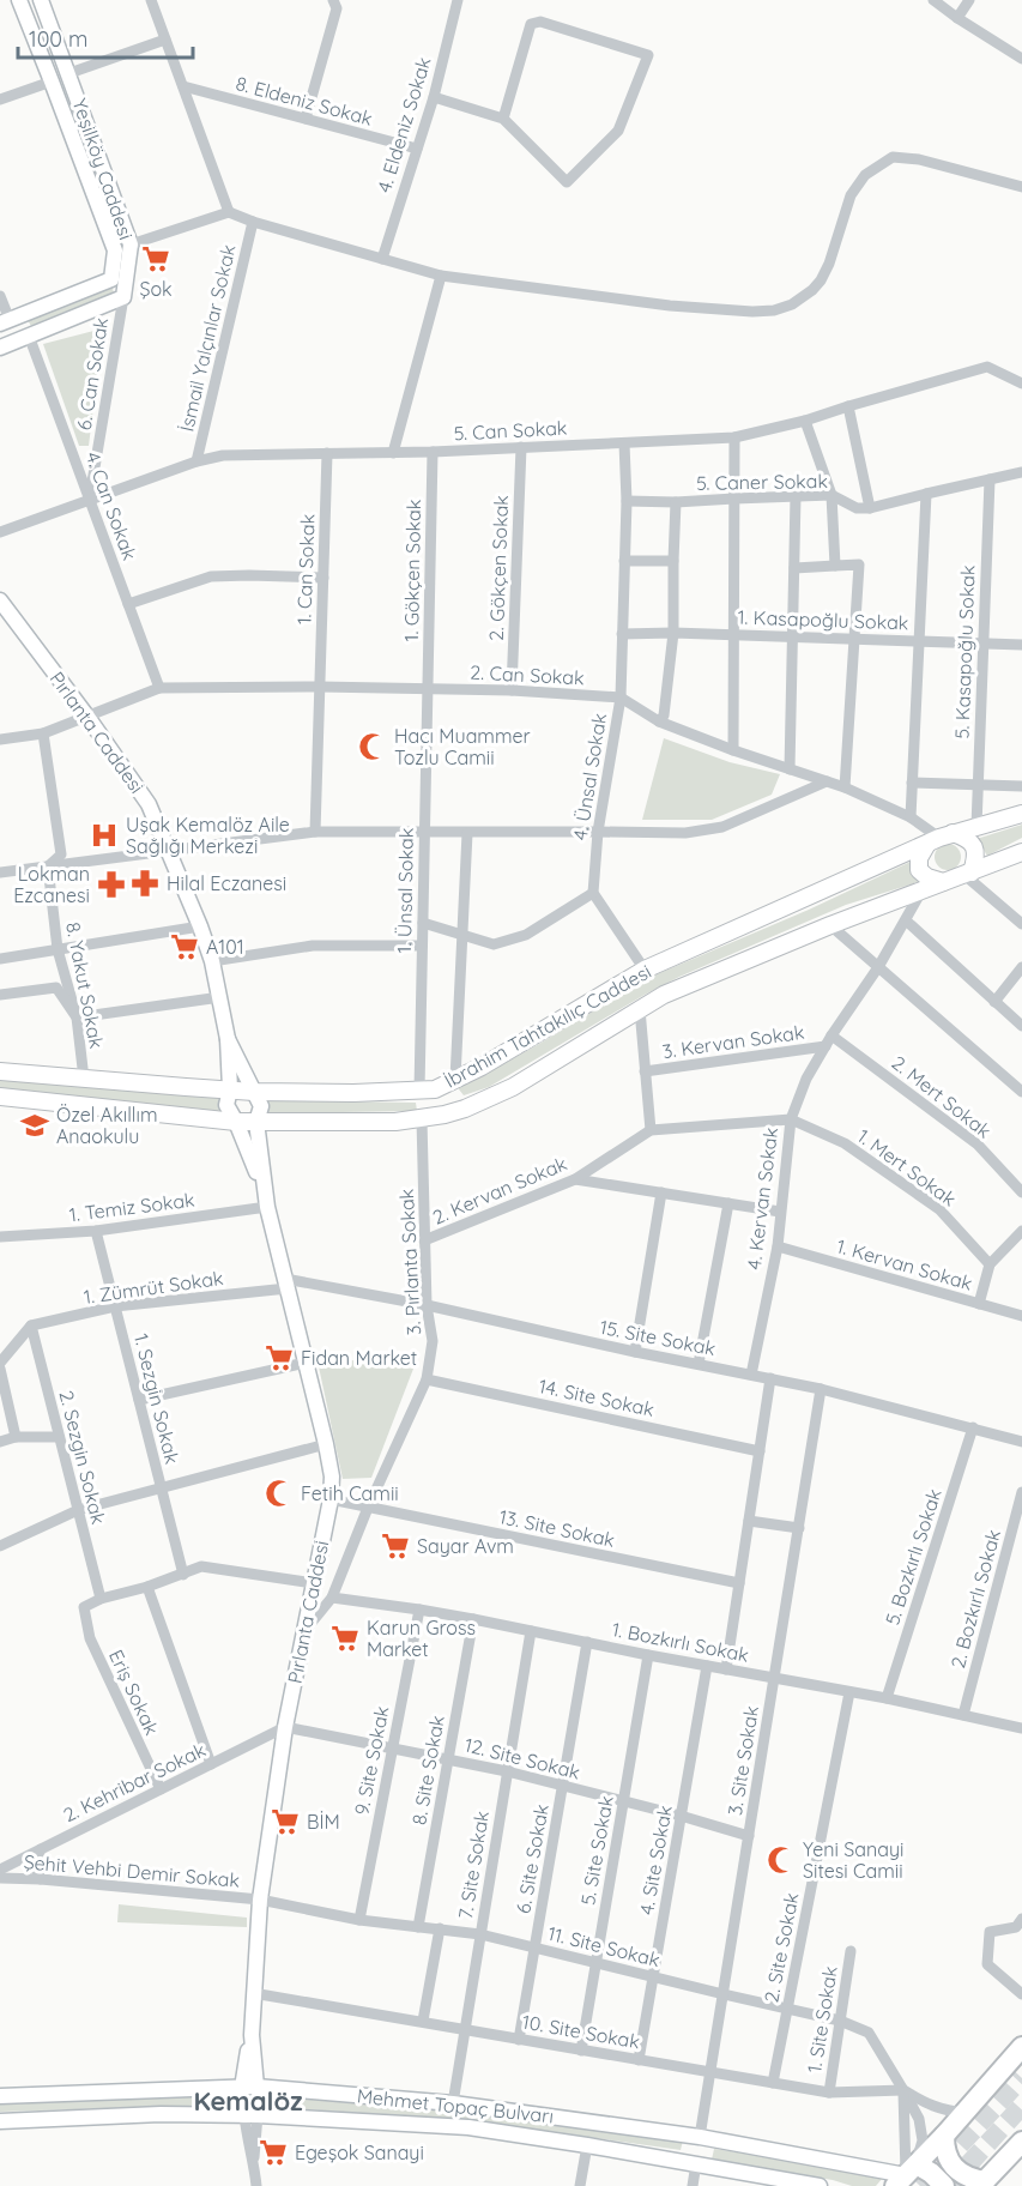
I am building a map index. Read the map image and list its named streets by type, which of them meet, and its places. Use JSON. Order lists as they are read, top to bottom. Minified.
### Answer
{"streets":{"main road":["İbrahim Tahtakılıç Caddesi"],"street":["8. Eldeniz Sokak","4. Eldeniz Sokak","Yeşilköy Caddesi","İsmail Yalçınlar Sokak","6. Can Sokak","5. Can Sokak","5. Caner Sokak","4. Can Sokak","2. Gökçen Sokak","1. Can Sokak","1. Gökçen Sokak","1. Kasapoğlu Sokak","5. Kasapoğlu Sokak","2. Can Sokak","Pırlanta Caddesi","4. Ünsal Sokak","1. Ünsal Sokak","8. Yakut Sokak","3. Kervan Sokak","2. Mert Sokak","1. Mert Sokak","2. Kervan Sokak","4. Kervan Sokak","1. Temiz Sokak","3. Pırlanta Sokak","1. Kervan Sokak","1. Zümrüt Sokak","15. Site Sokak","14. Site Sokak","1. Sezgin Sokak","2. Sezgin Sokak","13. Site Sokak","5. Bozkırlı Sokak","2. Bozkırlı Sokak","1. Bozkırlı Sokak","Eriş Sokak","12. Site Sokak","9. Site Sokak","3. Site Sokak","8. Site Sokak","2. Kehribar Sokak","5. Site Sokak","6. Site Sokak","4. Site Sokak","7. Site Sokak","Şehit Vehbi Demir Sokak","11. Site Sokak","2. Site Sokak","1. Site Sokak","10. Site Sokak","Mehmet Topaç Bulvarı"]},"crossings":[["8. Eldeniz Sokak","4. Eldeniz Sokak"],["Yeşilköy Caddesi","6. Can Sokak"],["İsmail Yalçınlar Sokak","5. Can Sokak"],["6. Can Sokak","5. Can Sokak"],["6. Can Sokak","4. Can Sokak"],["5. Can Sokak","4. Can Sokak"],["5. Can Sokak","2. Gökçen Sokak"],["5. Can Sokak","1. Can Sokak"],["5. Can Sokak","1. Gökçen Sokak"],["5. Can Sokak","4. Ünsal Sokak"],["5. Caner Sokak","4. Ünsal Sokak"],["4. Can Sokak","2. Can Sokak"],["2. Gökçen Sokak","2. Can Sokak"],["1. Can Sokak","2. Can Sokak"],["1. Gökçen Sokak","2. Can Sokak"],["1. Gökçen Sokak","1. Ünsal Sokak"],["1. Kasapoğlu Sokak","5. Kasapoğlu Sokak"],["1. Kasapoğlu Sokak","4. Ünsal Sokak"],["5. Kasapoğlu Sokak","İbrahim Tahtakılıç Caddesi"],["2. Can Sokak","Pırlanta Caddesi"],["2. Can Sokak","4. Ünsal Sokak"],["2. Can Sokak","1. Ünsal Sokak"],["2. Can Sokak","8. Yakut Sokak"],["2. Can Sokak","İbrahim Tahtakılıç Caddesi"],["Pırlanta Caddesi","İbrahim Tahtakılıç Caddesi"],["Pırlanta Caddesi","1. Temiz Sokak"],["Pırlanta Caddesi","3. Pırlanta Sokak"],["Pırlanta Caddesi","1. Zümrüt Sokak"],["Pırlanta Caddesi","15. Site Sokak"],["Pırlanta Caddesi","13. Site Sokak"],["Pırlanta Caddesi","12. Site Sokak"],["Pırlanta Caddesi","2. Kehribar Sokak"],["Pırlanta Caddesi","Şehit Vehbi Demir Sokak"],["Pırlanta Caddesi","11. Site Sokak"],["Pırlanta Caddesi","10. Site Sokak"],["Pırlanta Caddesi","Mehmet Topaç Bulvarı"],["1. Ünsal Sokak","İbrahim Tahtakılıç Caddesi"],["8. Yakut Sokak","İbrahim Tahtakılıç Caddesi"],["İbrahim Tahtakılıç Caddesi","4. Kervan Sokak"],["İbrahim Tahtakılıç Caddesi","3. Pırlanta Sokak"],["3. Kervan Sokak","4. Kervan Sokak"],["2. Mert Sokak","4. Kervan Sokak"],["1. Mert Sokak","2. Kervan Sokak"],["1. Mert Sokak","4. Kervan Sokak"],["2. Kervan Sokak","4. Kervan Sokak"],["2. Kervan Sokak","3. Pırlanta Sokak"],["4. Kervan Sokak","1. Kervan Sokak"],["4. Kervan Sokak","15. Site Sokak"],["1. Temiz Sokak","1. Sezgin Sokak"],["3. Pırlanta Sokak","15. Site Sokak"],["3. Pırlanta Sokak","14. Site Sokak"],["3. Pırlanta Sokak","13. Site Sokak"],["3. Pırlanta Sokak","1. Bozkırlı Sokak"],["1. Zümrüt Sokak","15. Site Sokak"],["1. Zümrüt Sokak","1. Sezgin Sokak"],["1. Zümrüt Sokak","2. Sezgin Sokak"],["15. Site Sokak","5. Bozkırlı Sokak"],["15. Site Sokak","3. Site Sokak"],["2. Sezgin Sokak","Eriş Sokak"],["5. Bozkırlı Sokak","1. Bozkırlı Sokak"],["2. Bozkırlı Sokak","1. Bozkırlı Sokak"],["1. Bozkırlı Sokak","9. Site Sokak"],["1. Bozkırlı Sokak","3. Site Sokak"],["1. Bozkırlı Sokak","8. Site Sokak"],["1. Bozkırlı Sokak","5. Site Sokak"],["1. Bozkırlı Sokak","6. Site Sokak"],["1. Bozkırlı Sokak","4. Site Sokak"],["1. Bozkırlı Sokak","7. Site Sokak"],["1. Bozkırlı Sokak","2. Site Sokak"],["Eriş Sokak","2. Kehribar Sokak"],["12. Site Sokak","9. Site Sokak"],["12. Site Sokak","3. Site Sokak"],["12. Site Sokak","8. Site Sokak"],["12. Site Sokak","2. Kehribar Sokak"],["12. Site Sokak","5. Site Sokak"],["12. Site Sokak","6. Site Sokak"],["12. Site Sokak","4. Site Sokak"],["12. Site Sokak","7. Site Sokak"],["9. Site Sokak","11. Site Sokak"],["3. Site Sokak","11. Site Sokak"],["3. Site Sokak","10. Site Sokak"],["3. Site Sokak","Mehmet Topaç Bulvarı"],["8. Site Sokak","11. Site Sokak"],["5. Site Sokak","11. Site Sokak"],["5. Site Sokak","10. Site Sokak"],["6. Site Sokak","11. Site Sokak"],["6. Site Sokak","10. Site Sokak"],["4. Site Sokak","11. Site Sokak"],["4. Site Sokak","10. Site Sokak"],["7. Site Sokak","11. Site Sokak"],["7. Site Sokak","10. Site Sokak"],["7. Site Sokak","Mehmet Topaç Bulvarı"],["Şehit Vehbi Demir Sokak","11. Site Sokak"],["11. Site Sokak","2. Site Sokak"],["11. Site Sokak","1. Site Sokak"],["11. Site Sokak","10. Site Sokak"],["11. Site Sokak","Mehmet Topaç Bulvarı"],["2. Site Sokak","10. Site Sokak"],["1. Site Sokak","10. Site Sokak"]],"districts":["Kemalöz"],"places":{"supermarket":["Şok","A101","Fidan Market","Sayar Avm","Karun Gross Market","BİM","Egeşok Sanayi"],"mosque":["Hacı Muammer Tozlu Camii","Fetih Camii","Yeni Sanayi Sitesi Camii"],"hospital":["Uşak Kemalöz Aile Sağlığı Merkezi"],"pharmacy":["Hilal Eczanesi","Lokman Ezcanesi"],"school or university":["Özel Akıllım Anaokulu"]},"scale_bar":"100 m"}
